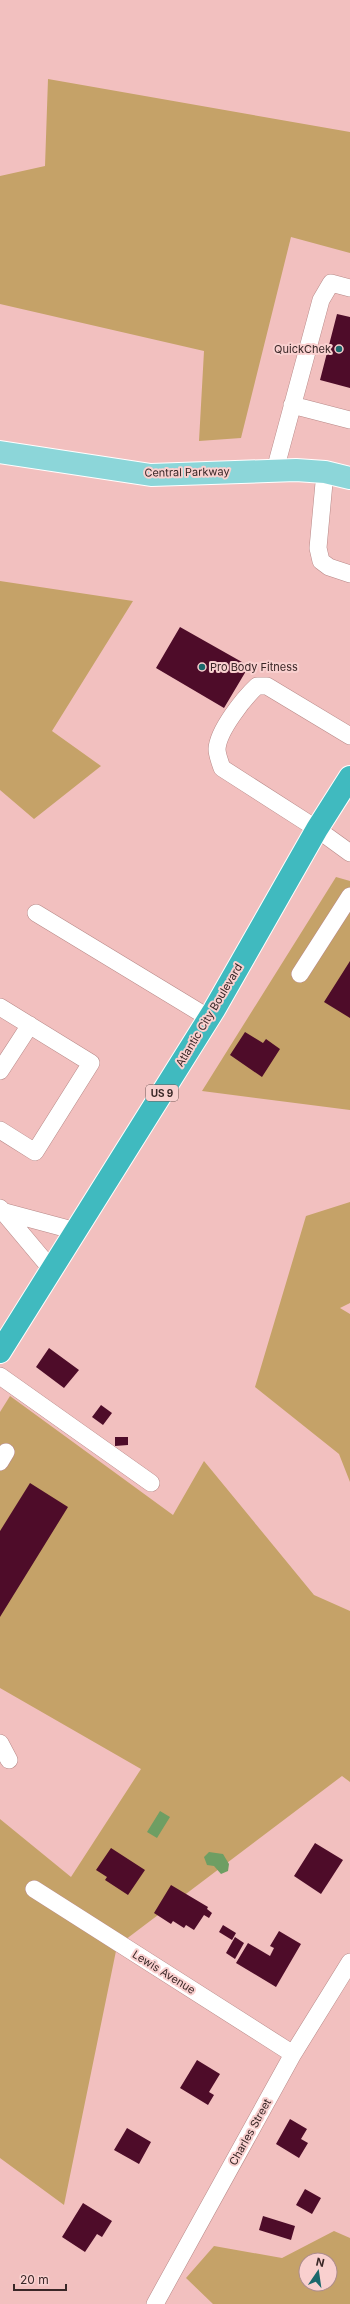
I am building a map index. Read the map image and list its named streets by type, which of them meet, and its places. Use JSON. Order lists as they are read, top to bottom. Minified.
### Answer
{"streets":{"highway":["Atlantic City Boulevard","US 9"],"main road":["Central Parkway"],"street":["Lewis Avenue","Charles Street"]},"crossings":[["Lewis Avenue","Charles Street"]],"places":["QuickChek","Pro Body Fitness"],"scale_bar":"20 m","north":"top"}
